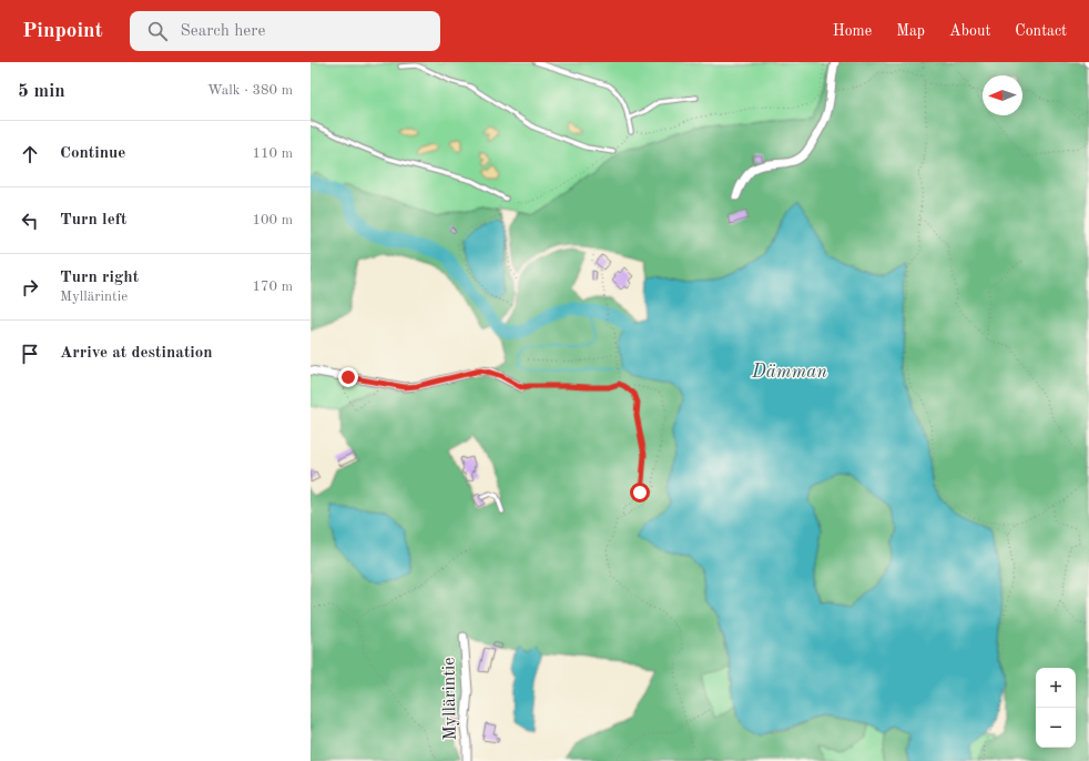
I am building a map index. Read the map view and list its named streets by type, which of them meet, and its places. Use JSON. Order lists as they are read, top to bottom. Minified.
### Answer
{"streets":{"street":["Myllärintie"]},"water":["Dämman"],"north":"left","page":{"header":"Pinpoint","search":"Search here","nav":["Home","Map","About","Contact"],"heading":["5 min","Walk · 380 m"],"list":[["Continue","110 m"],["Turn left","100 m"],["Turn right","Myllärintie","170 m"],"Arrive at destination"],"map_buttons":["+","−"]}}
